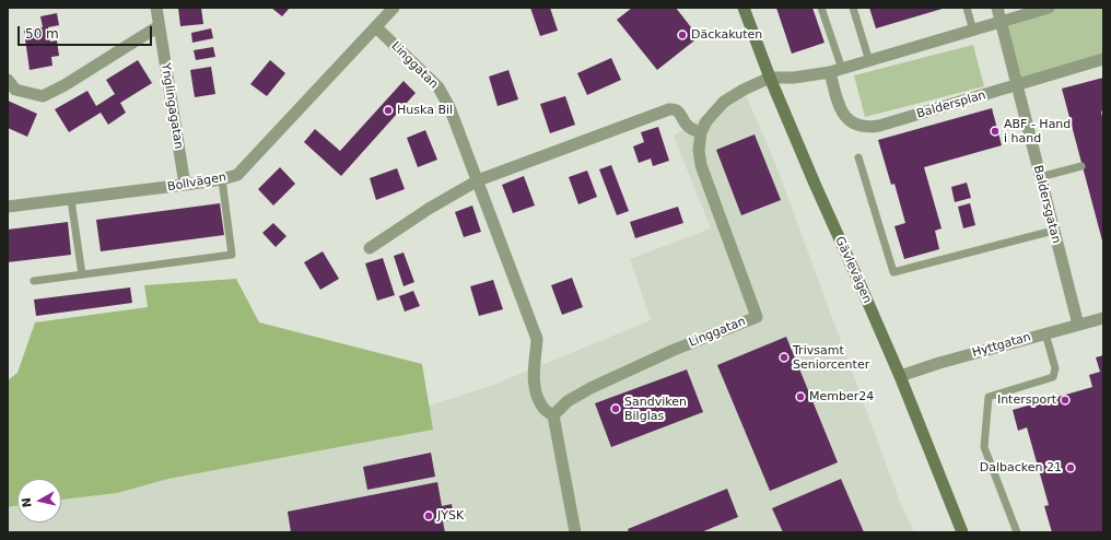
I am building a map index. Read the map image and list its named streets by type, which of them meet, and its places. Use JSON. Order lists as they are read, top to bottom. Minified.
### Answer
{"streets":{"main road":["Gävlevägen"],"street":["Linggatan","Baldersplan","Ynglingagatan","Bollvägen","Baldersgatan","Hyttgatan"]},"crossings":[["Linggatan","Bollvägen"],["Baldersplan","Baldersgatan"],["Ynglingagatan","Bollvägen"],["Baldersgatan","Hyttgatan"],["Gävlevägen","Hyttgatan"]],"places":["Däckakuten","Huska Bil","ABF - Hand i hand","Trivsamt Seniorcenter","Member24","Intersport","Sandviken Bilglas","Dalbacken 21","JYSK"],"scale_bar":"50 m","north":"left"}
